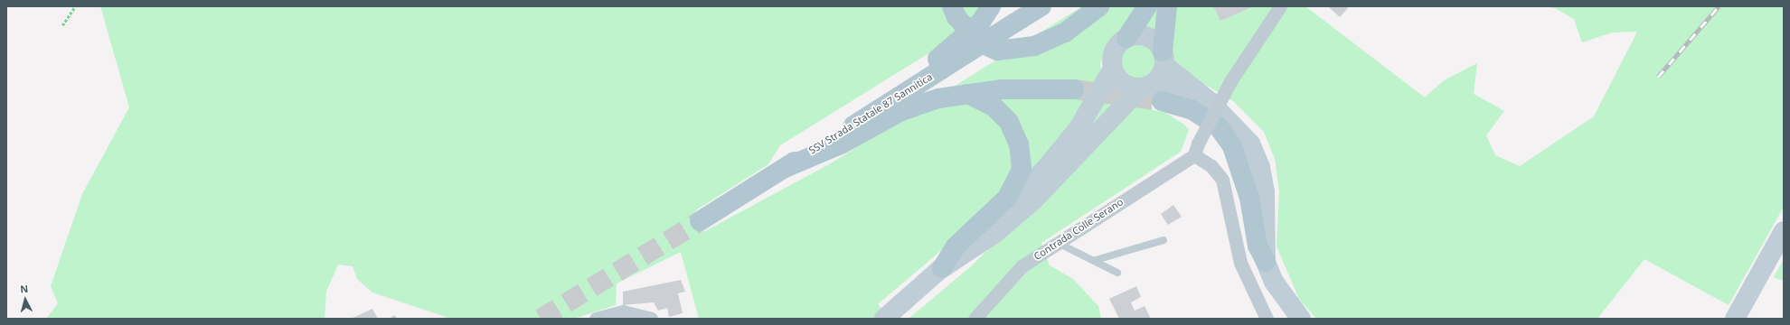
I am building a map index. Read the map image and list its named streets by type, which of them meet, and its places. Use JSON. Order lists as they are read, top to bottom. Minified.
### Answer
{"streets":{"main road":["SSV Strada Statale 87 Sannitica"],"street":["Contrada Colle Serano"]},"north":"top"}
